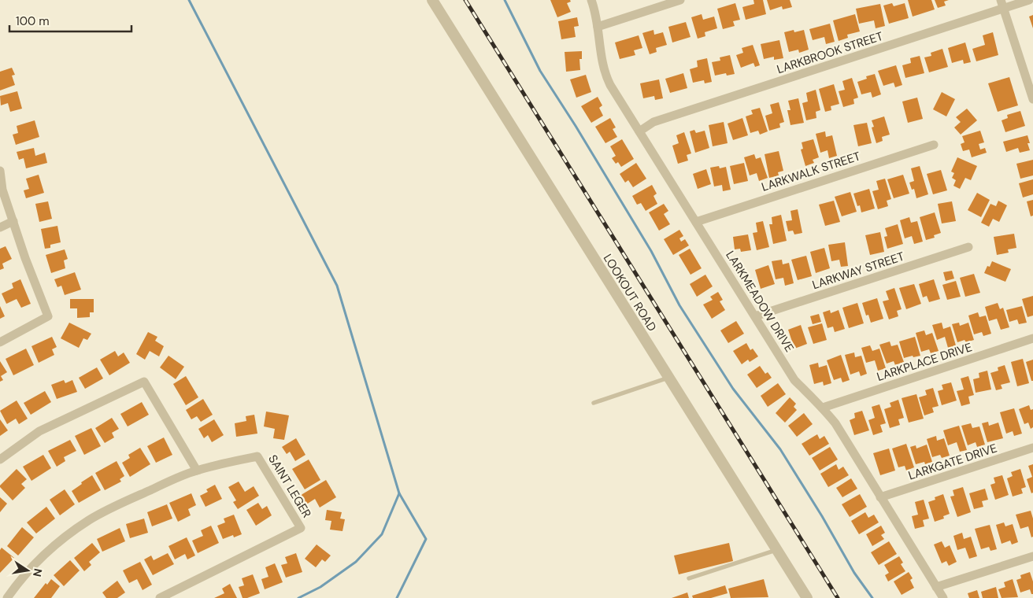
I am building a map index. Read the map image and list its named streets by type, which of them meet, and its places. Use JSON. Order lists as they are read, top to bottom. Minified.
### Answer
{"streets":{"street":["LARKBROOK STREET","LARKWALK STREET","LARKWAY STREET","LOOKOUT ROAD","LARKMEADOW DRIVE","LARKPLACE DRIVE","LARKGATE DRIVE","SAINT LEGER"]},"crossings":[["LARKBROOK STREET","LARKMEADOW DRIVE"],["LARKWALK STREET","LARKMEADOW DRIVE"],["LARKWAY STREET","LARKMEADOW DRIVE"],["LARKMEADOW DRIVE","LARKPLACE DRIVE"],["LARKMEADOW DRIVE","LARKGATE DRIVE"]],"scale_bar":"100 m","north":"right"}
